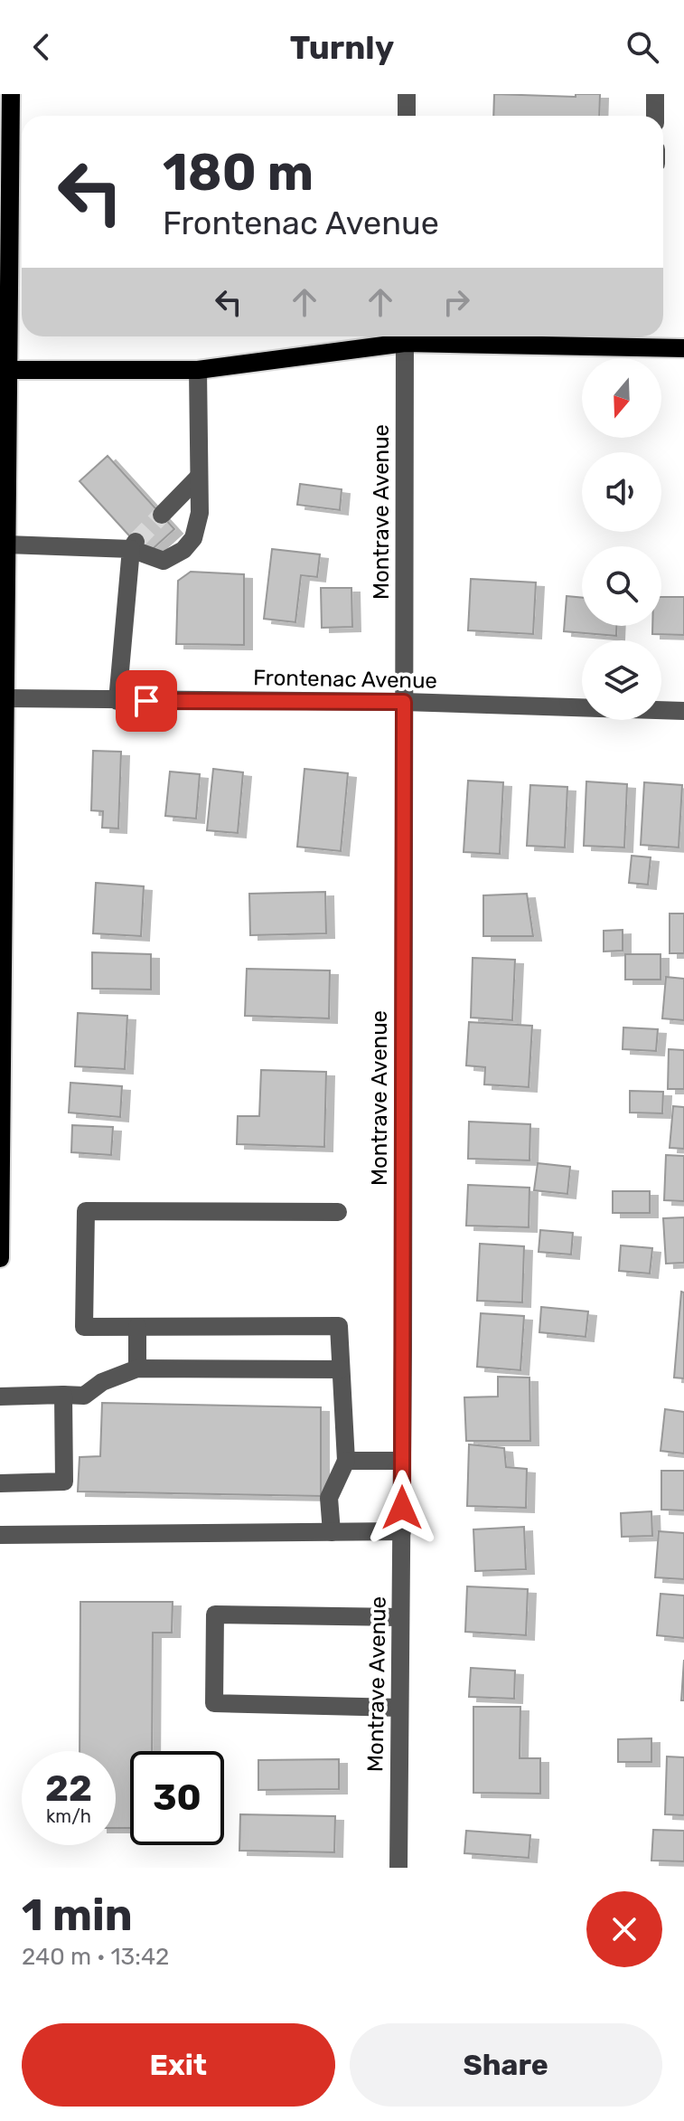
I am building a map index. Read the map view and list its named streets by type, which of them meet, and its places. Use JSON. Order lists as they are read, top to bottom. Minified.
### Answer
{"streets":{"street":["Montrave Avenue","Frontenac Avenue"]},"crossings":[["Montrave Avenue","Frontenac Avenue"]],"north":"bottom","page":{"header":"Turnly","turn":["180 m","Frontenac Avenue"],"speed":"22 km/h","limit":"30","heading":["1 min","240 m · 13:42"],"buttons":["Exit","Share"]}}
